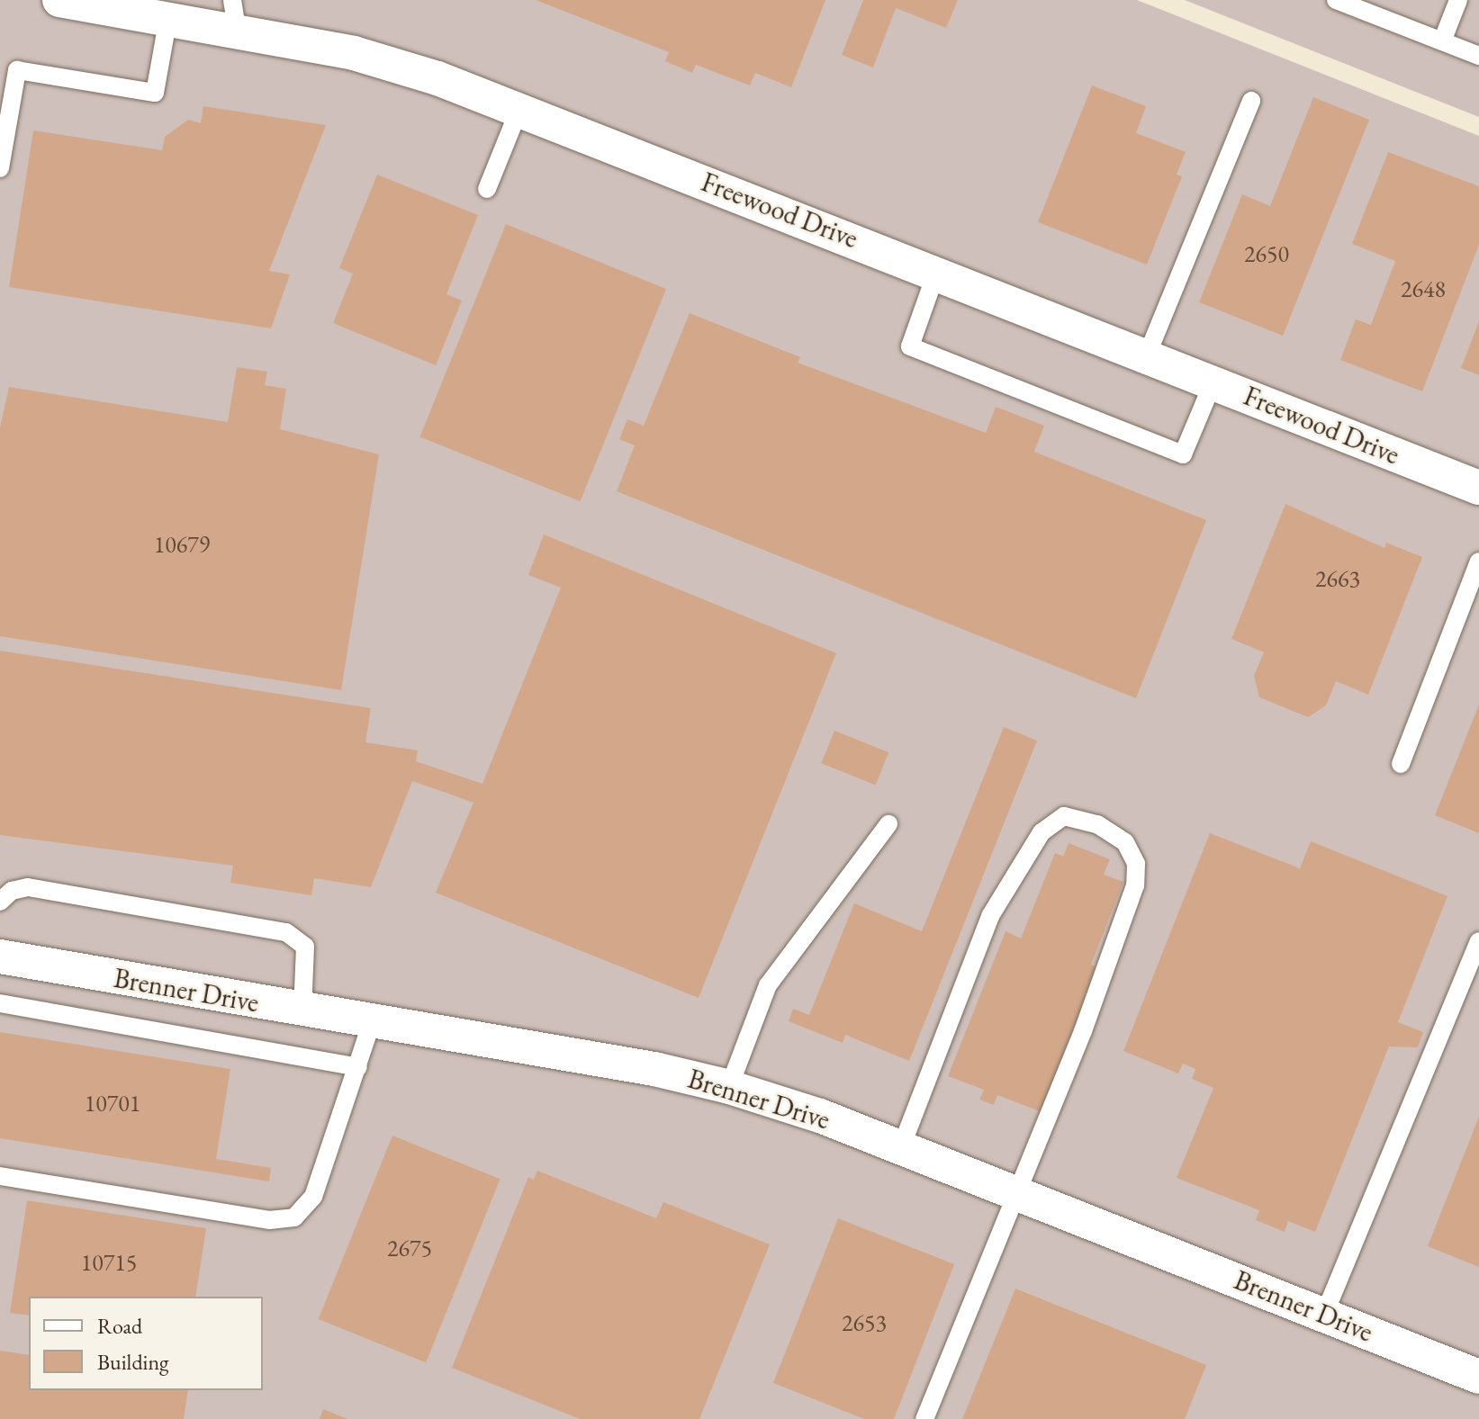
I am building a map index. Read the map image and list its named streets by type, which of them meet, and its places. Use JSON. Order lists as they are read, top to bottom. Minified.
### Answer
{"streets":{"street":["Freewood Drive","Brenner Drive"]},"house_numbers":["2650","2648","10679","2663","10701","2675","10715","2653"],"legend":["Road","Building"]}
